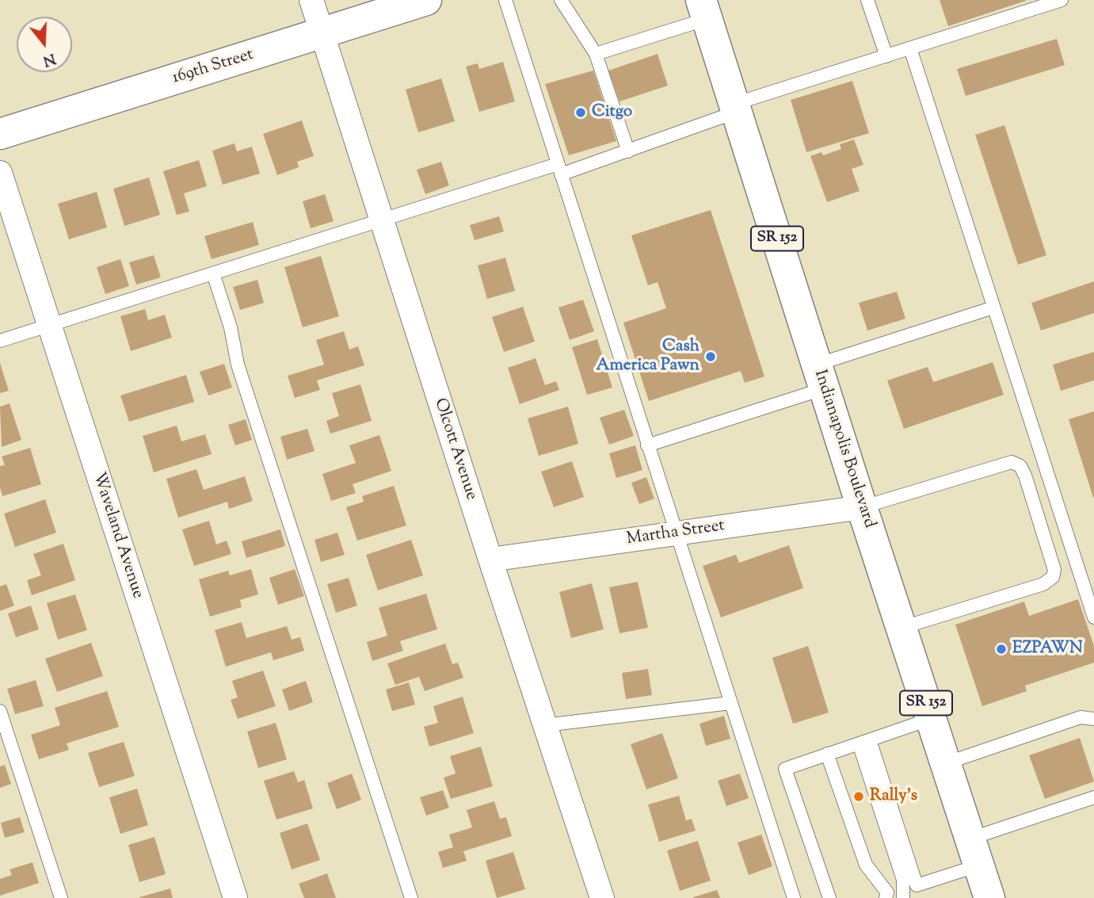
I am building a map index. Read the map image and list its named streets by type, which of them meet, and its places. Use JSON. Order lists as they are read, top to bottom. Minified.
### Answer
{"streets":{"main road":["169th Street","SR 152","Indianapolis Boulevard"],"street":["Olcott Avenue","Martha Street","Waveland Avenue"]},"crossings":[["169th Street","Olcott Avenue"],["Olcott Avenue","Martha Street"],["Indianapolis Boulevard","Martha Street"]],"places":["Citgo","Cash America Pawn","EZPAWN","Rally's"],"north":"bottom"}
